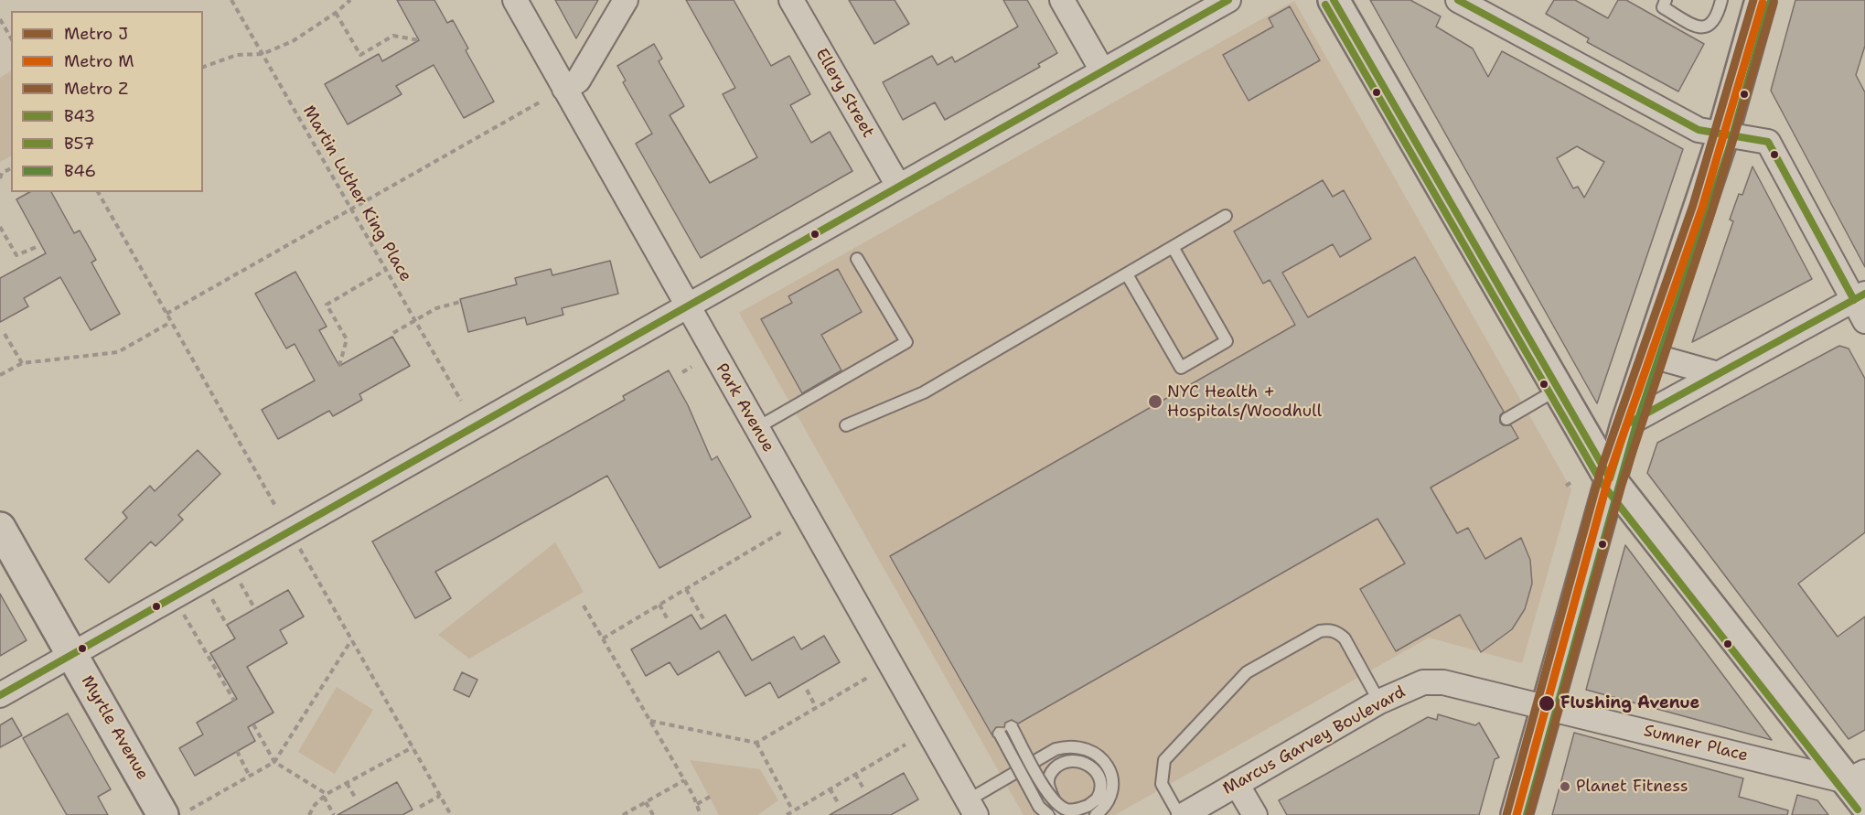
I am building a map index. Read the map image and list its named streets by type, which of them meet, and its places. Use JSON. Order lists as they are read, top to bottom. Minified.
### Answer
{"streets":{"main road":["Myrtle Avenue"],"street":["Ellery Street","Park Avenue","Marcus Garvey Boulevard","Sumner Place"],"path":["Martin Luther King Place"]},"crossings":[["Marcus Garvey Boulevard","Sumner Place"]],"places":["NYC Health + Hospitals/Woodhull","Flushing Avenue","Planet Fitness"],"lines":["metro line J","transit line B43","metro line M","metro line Z","transit line B46","transit line B57"],"legend":["Metro J","Metro M","Metro Z","B43","B57","B46"]}
